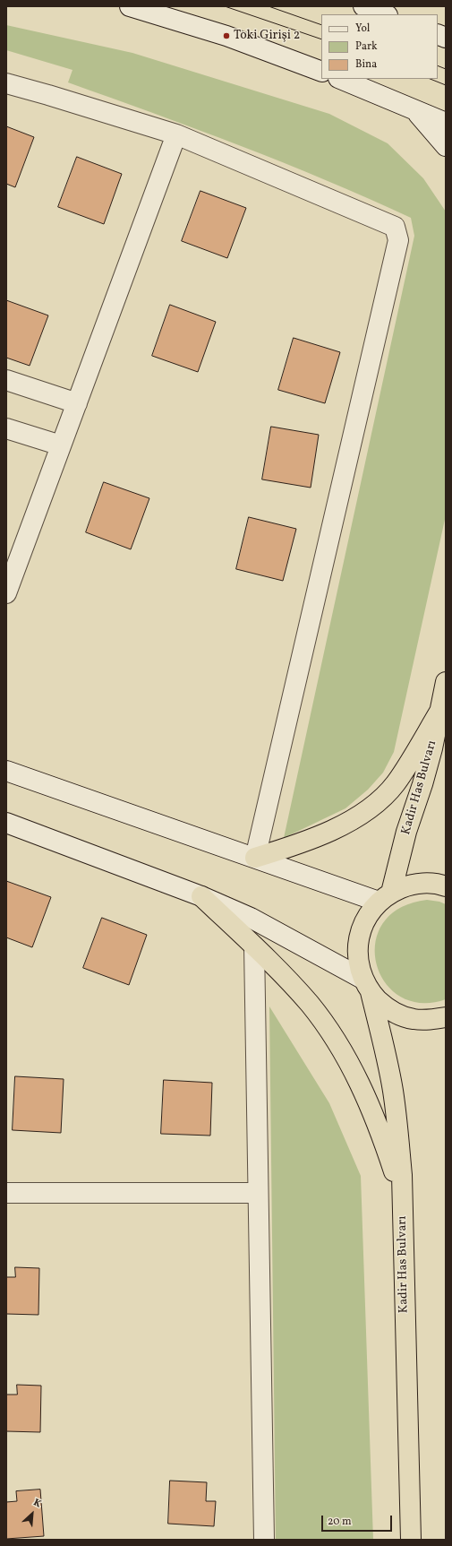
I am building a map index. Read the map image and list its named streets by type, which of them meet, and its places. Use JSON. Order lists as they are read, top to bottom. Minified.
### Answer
{"streets":{"highway":["Kadir Has Bulvarı"]},"places":["Toki Girişi 2"],"legend":["Yol","Park","Bina"],"scale_bar":"20 m","north":"top right"}
